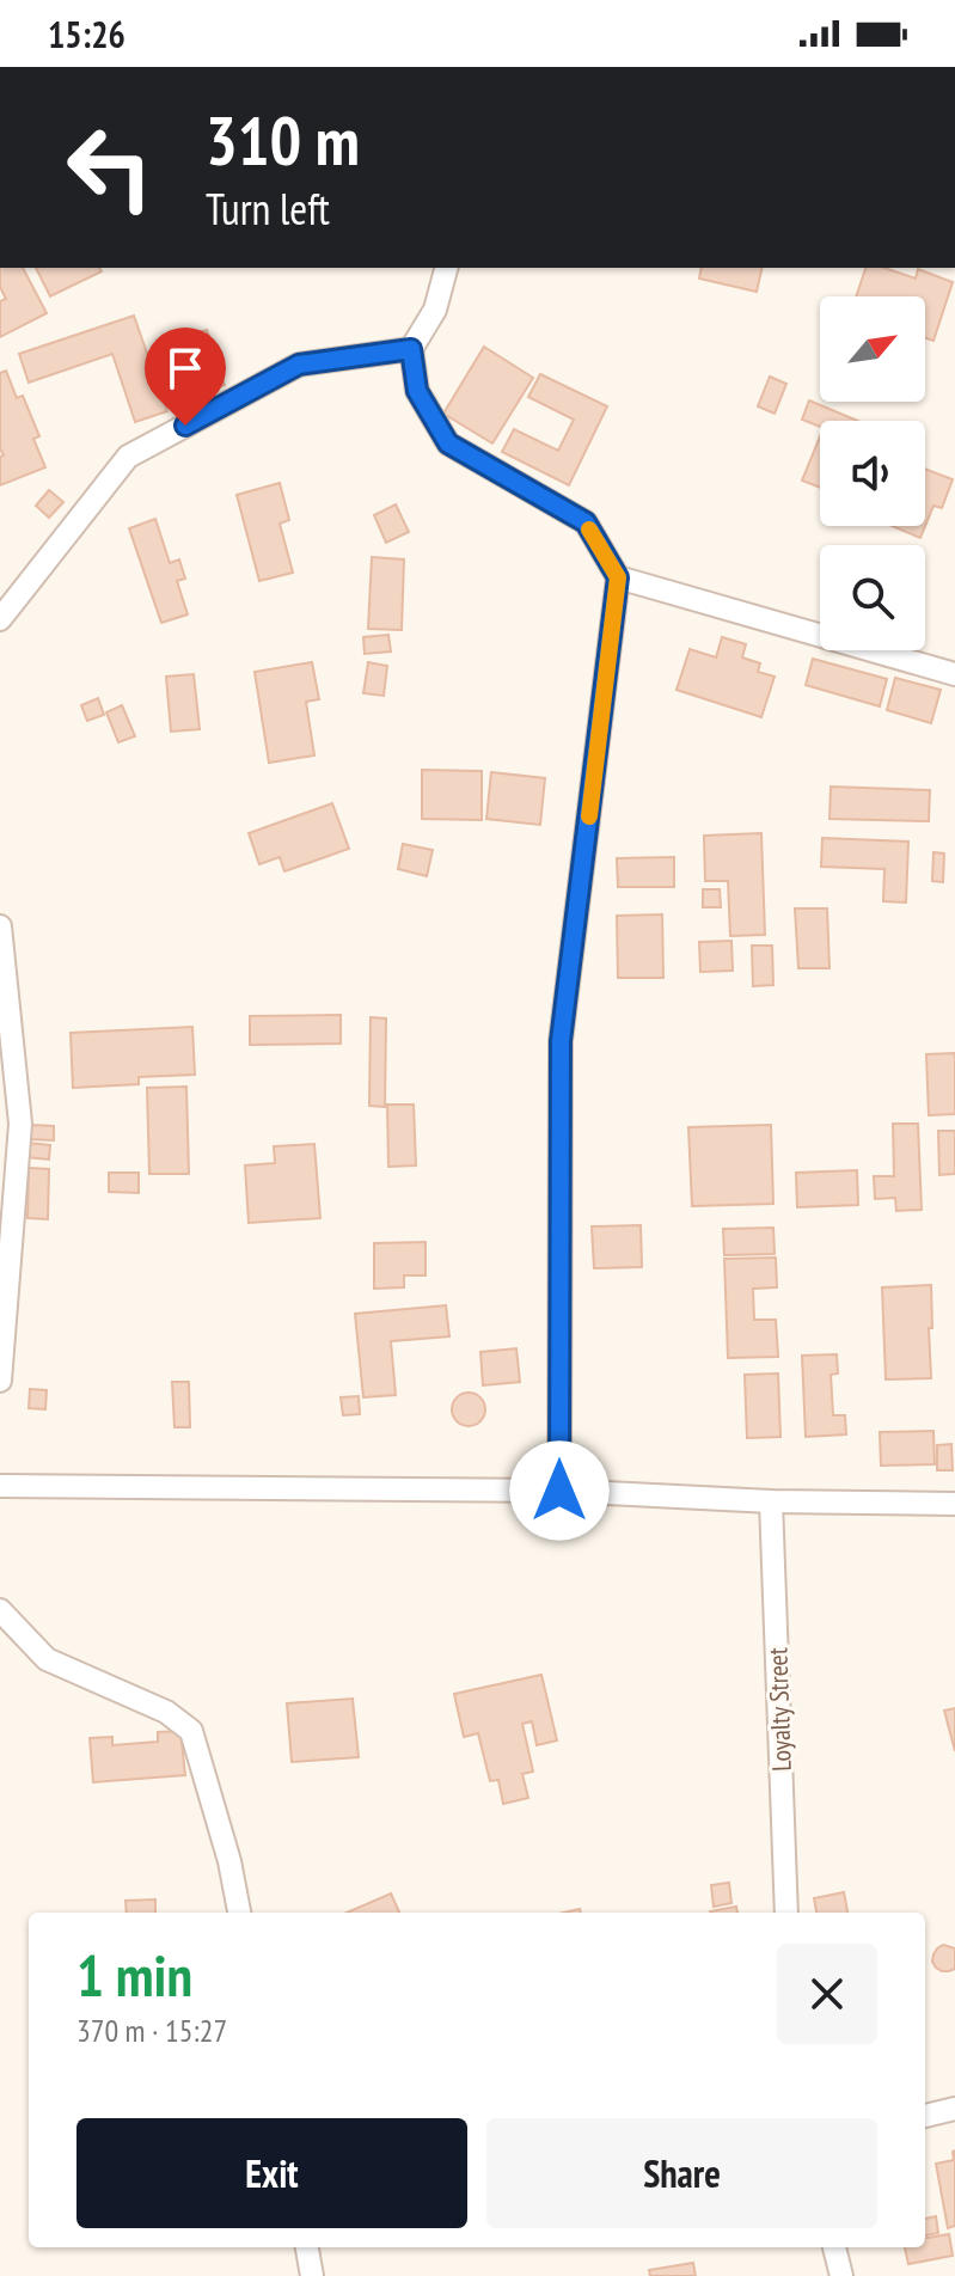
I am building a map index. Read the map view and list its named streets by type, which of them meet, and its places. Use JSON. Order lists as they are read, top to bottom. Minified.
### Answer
{"streets":{"street":["Loyalty Street"]},"north":"top right","page":{"status":"15:26","turn":["310 m","Turn left"],"heading":["1 min","370 m · 15:27"],"buttons":["Exit","Share"]}}
